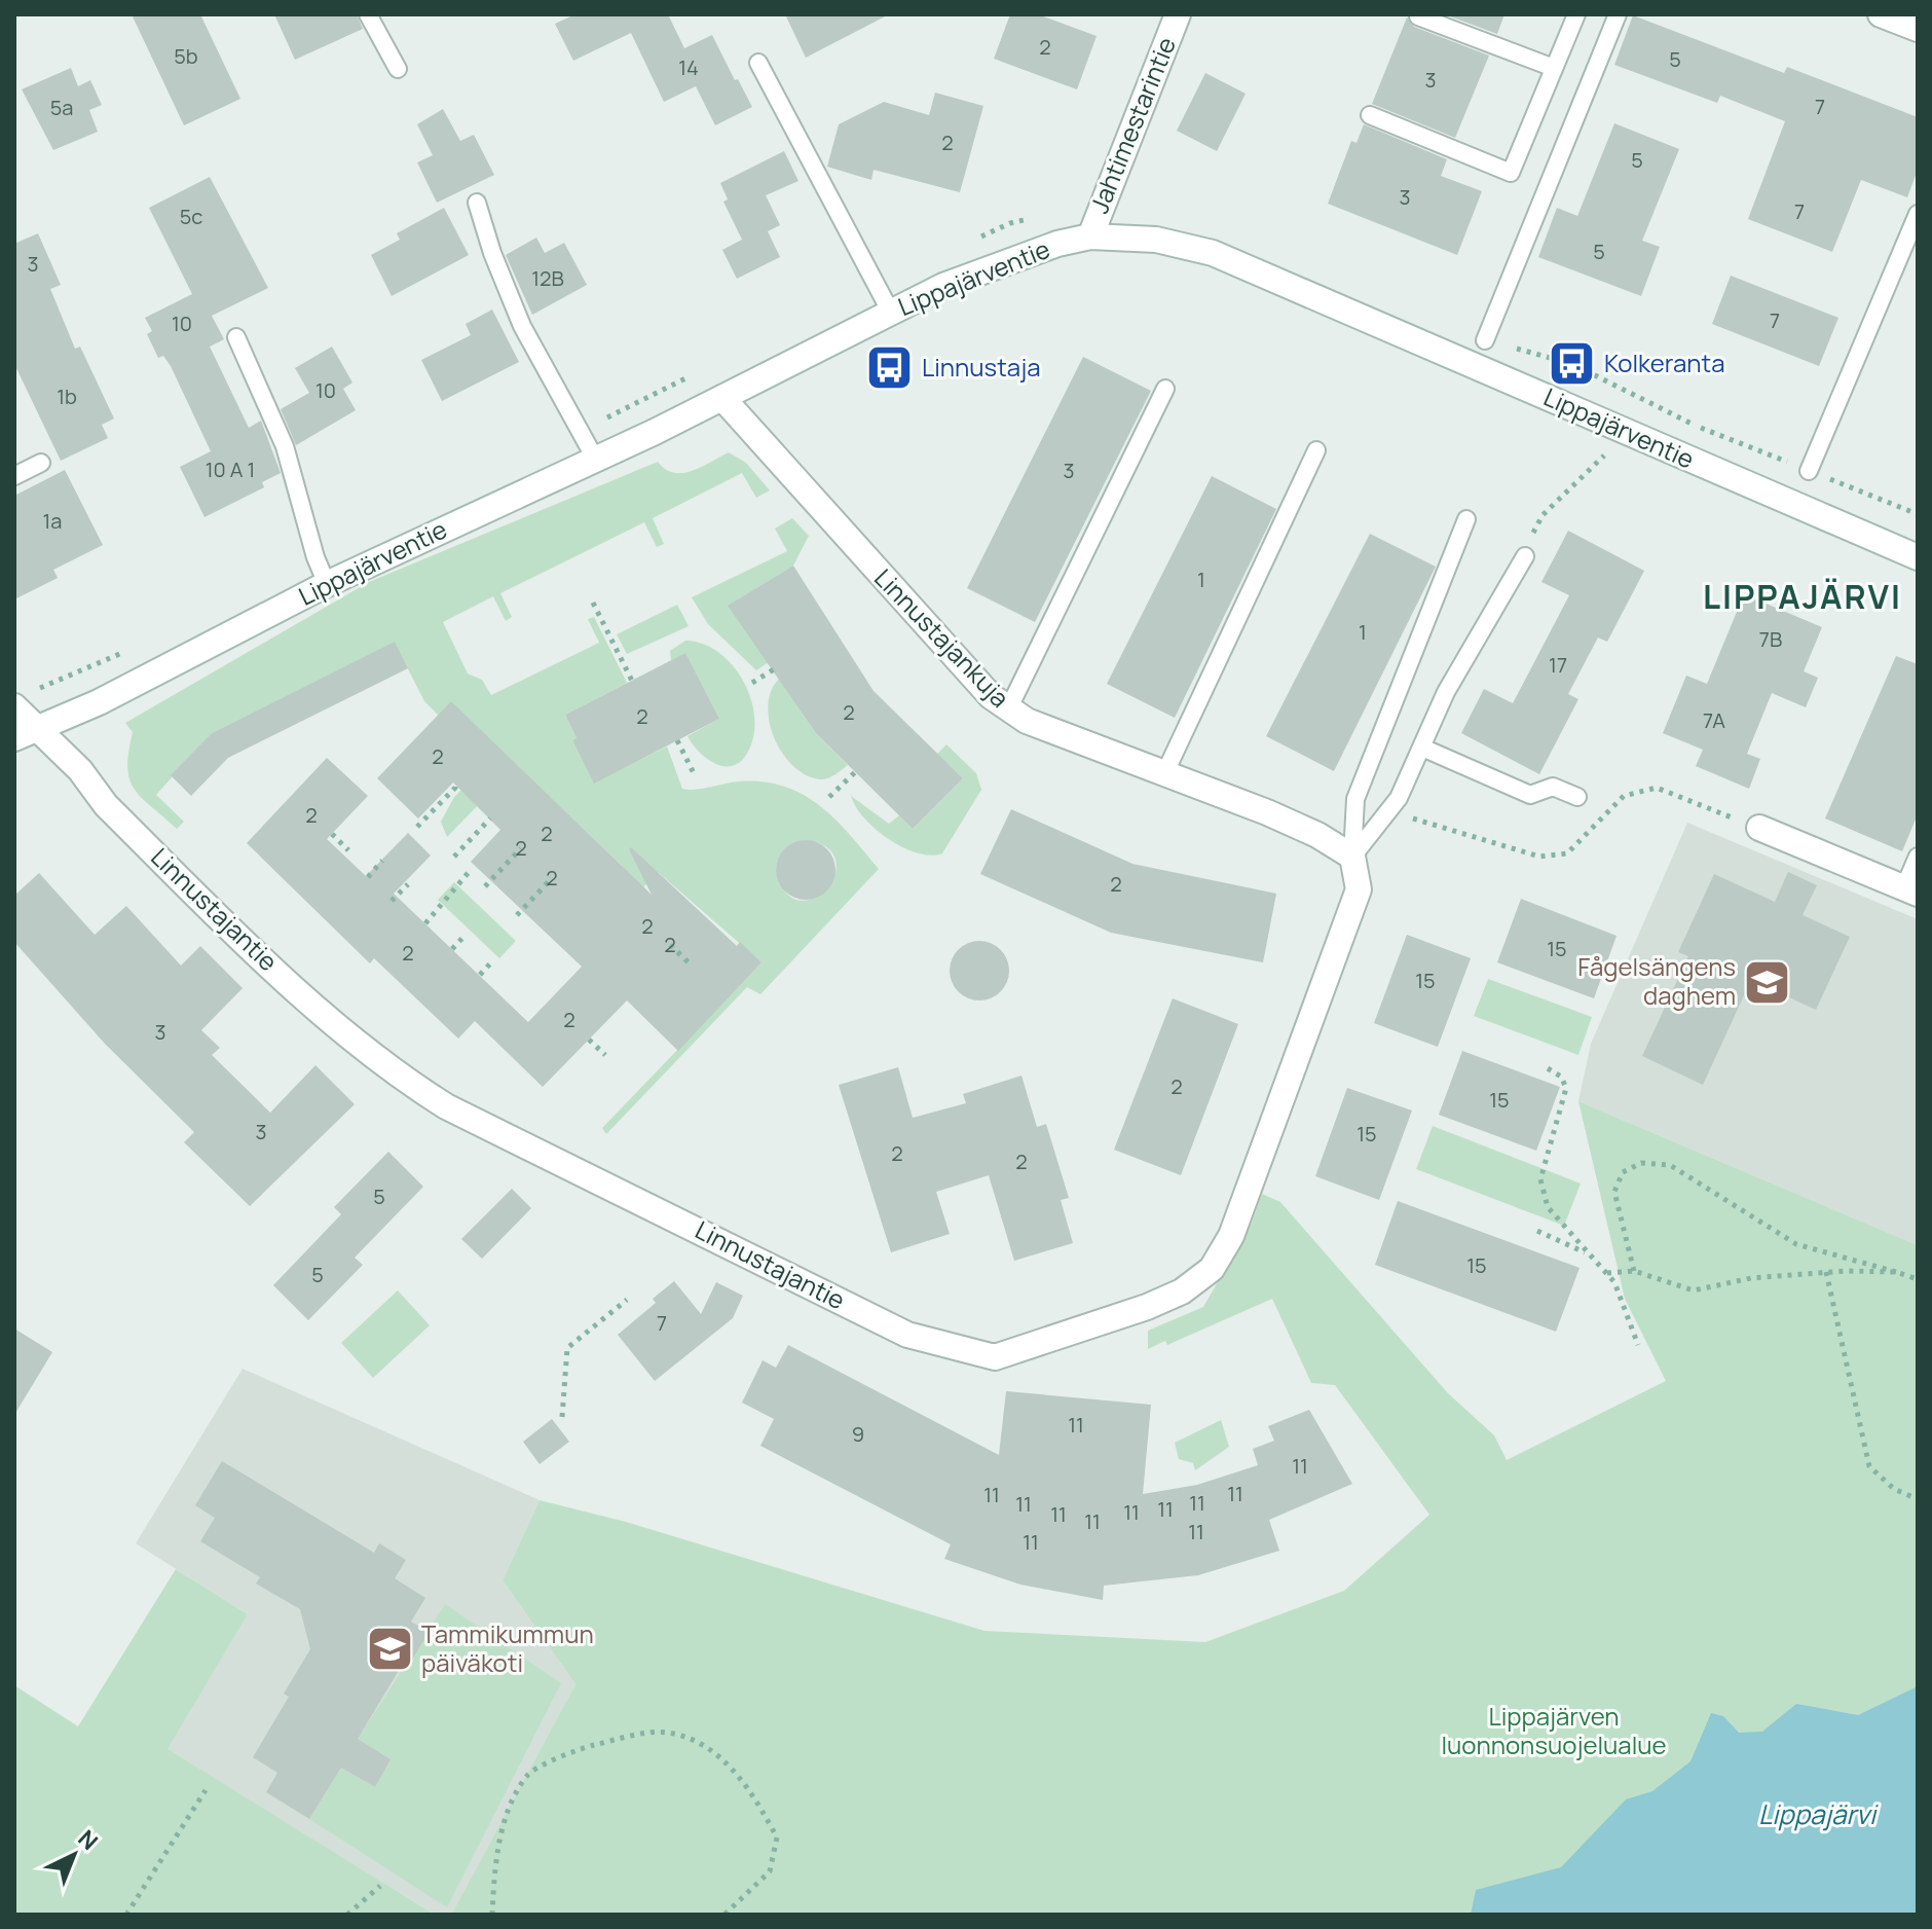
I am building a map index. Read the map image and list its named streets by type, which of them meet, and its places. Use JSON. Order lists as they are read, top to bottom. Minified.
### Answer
{"streets":{"street":["Jahtimestarintie","Lippajärventie","Linnustajankuja","Linnustajantie"]},"crossings":[["Jahtimestarintie","Lippajärventie"],["Lippajärventie","Linnustajankuja"],["Lippajärventie","Linnustajantie"],["Linnustajankuja","Linnustajantie"]],"districts":["LIPPAJÄRVI"],"water":["Lippajärvi"],"parks":["Lippajärven luonnonsuojelualue"],"places":{"bus stop":["Kolkeranta","Linnustaja"],"school or university":["Fågelsängens daghem","Tammikummun päiväkoti"]},"house_numbers":["2","5b","5","14","3","7","5a","2","5","3","7","5c","5","3","12B","7","10","10","1b","10 A 1","3","1a","1","1","7B","17","2","2","7A","2","2","2","2","2","2","2","2","15","2","15","2","3","2","15","3","15","2","2","5","15","5","7","11","9","11","11","11","11","11","11","11","11","11","11","11"],"north":"top right"}
